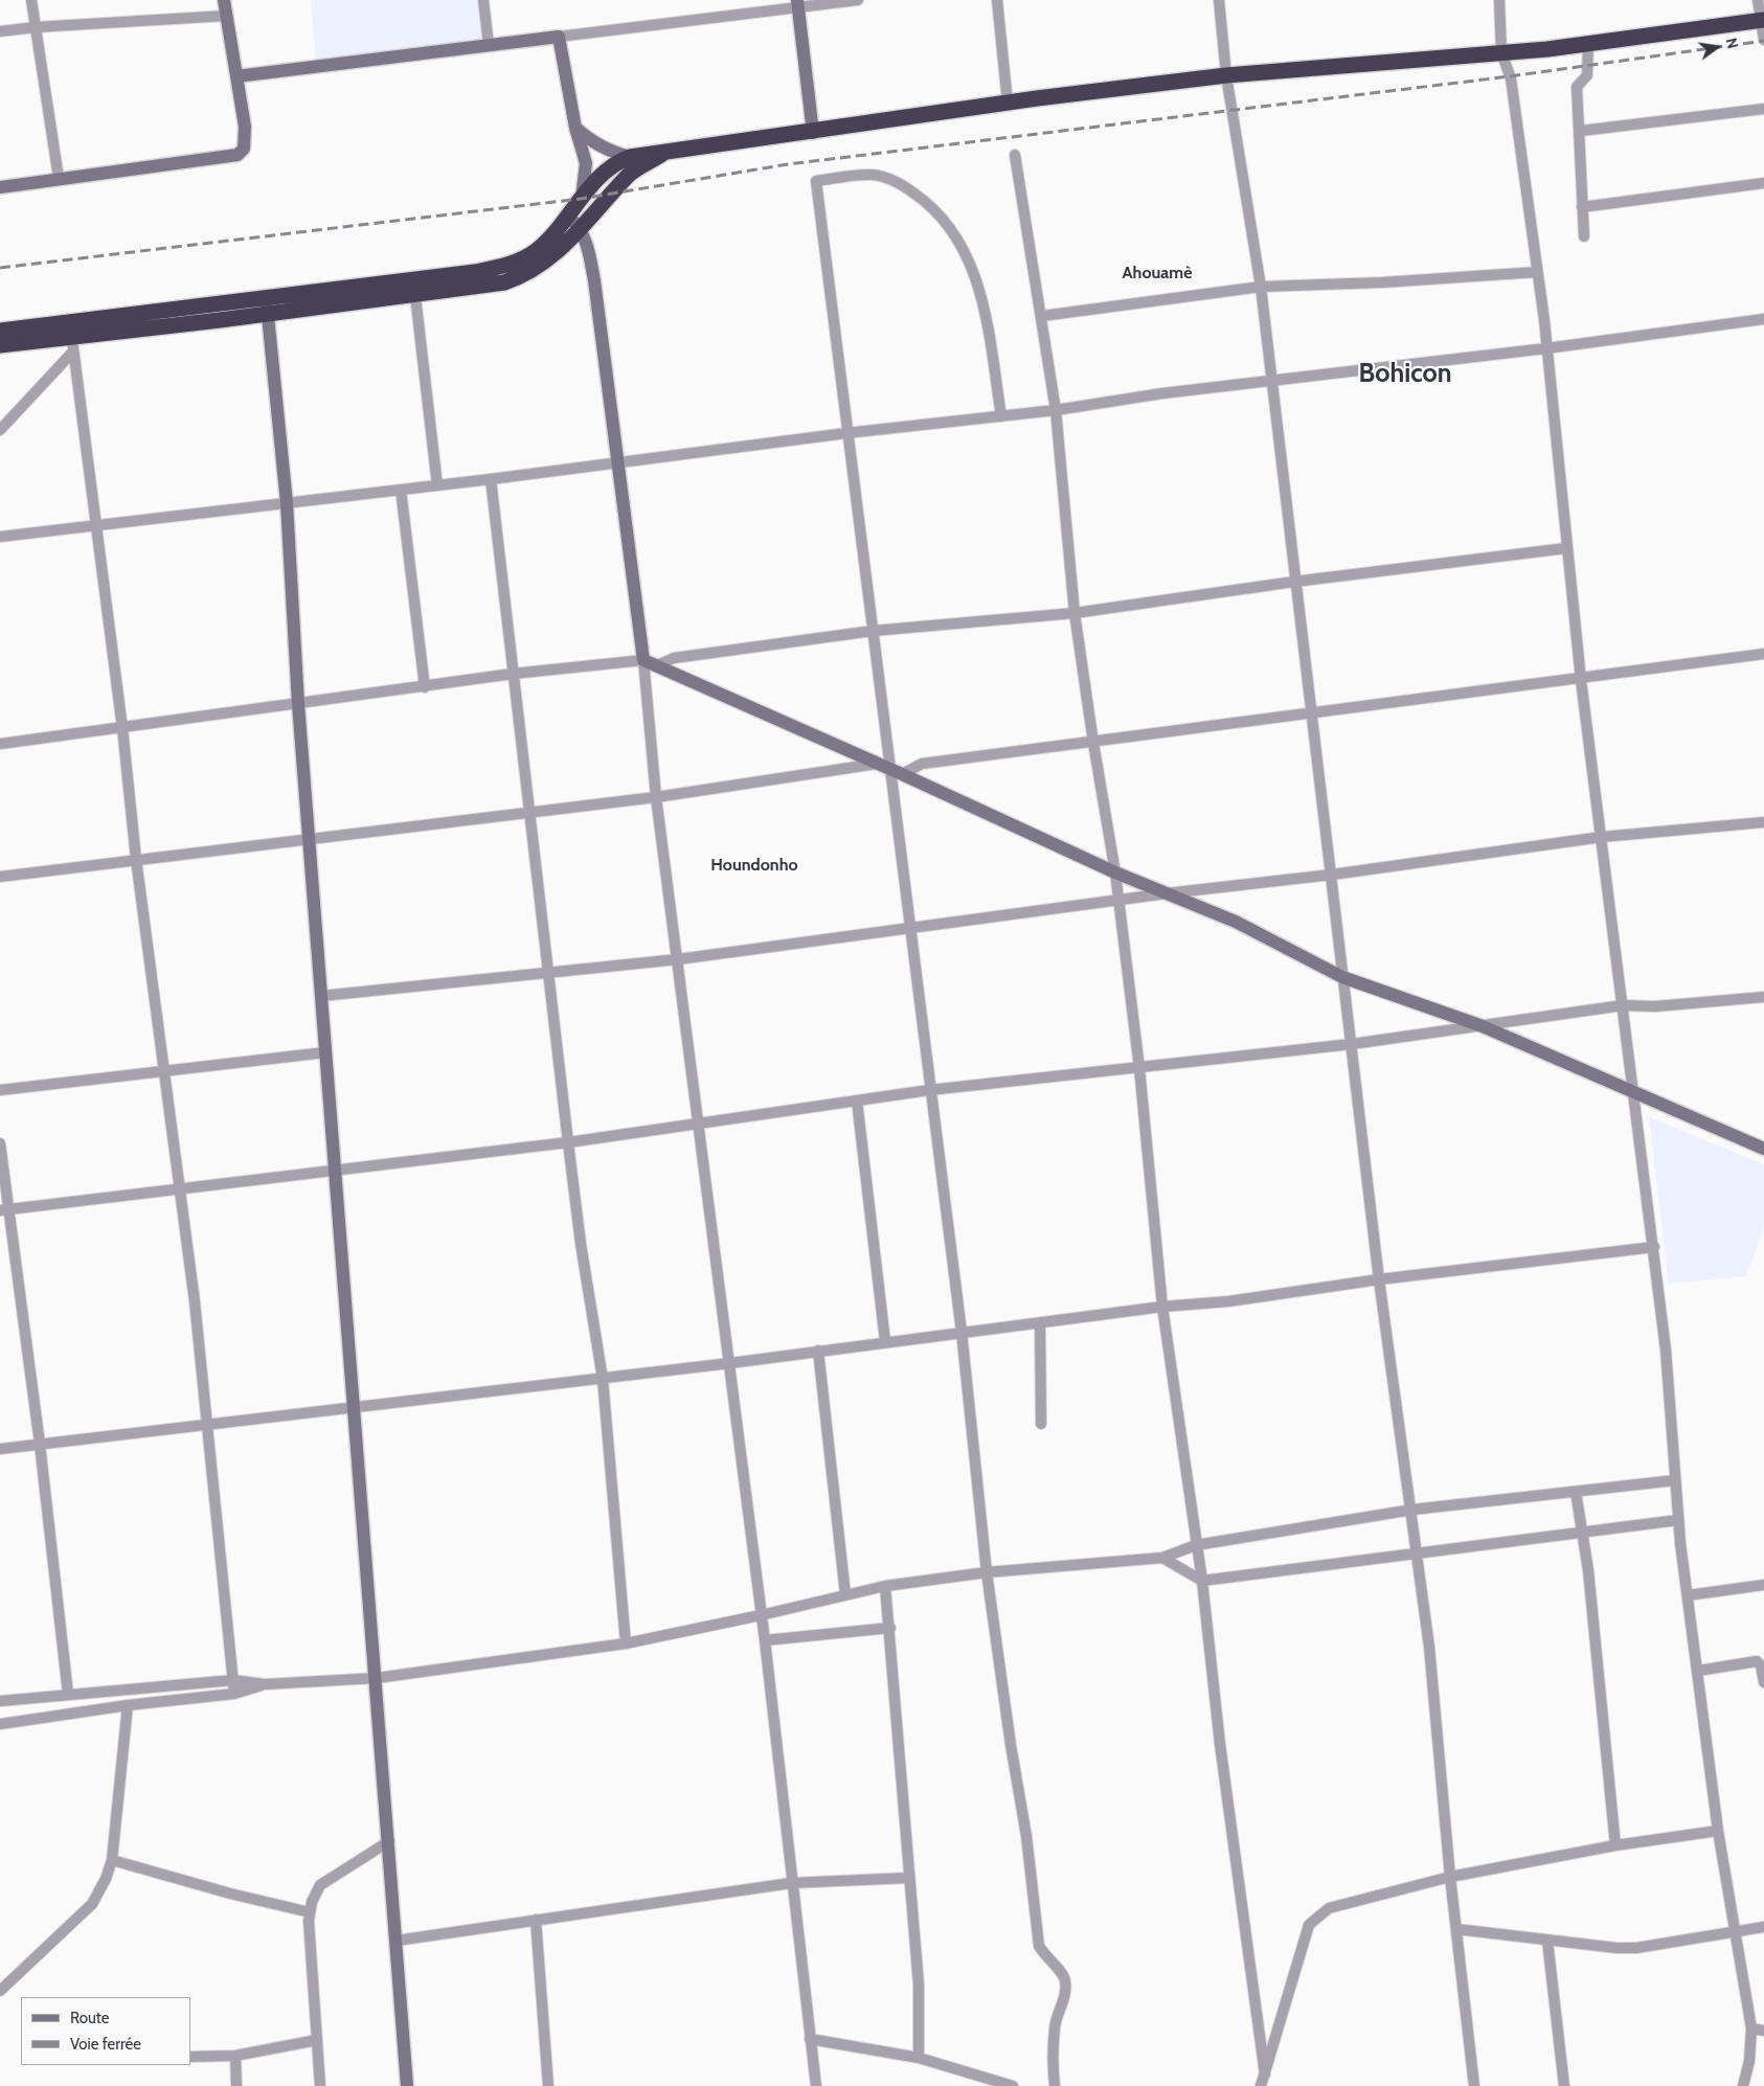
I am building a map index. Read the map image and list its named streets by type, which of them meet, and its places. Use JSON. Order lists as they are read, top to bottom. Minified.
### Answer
{"districts":["Ahouamè","Bohicon","Houndonho"],"legend":["Route","Voie ferrée"],"north":"right"}
